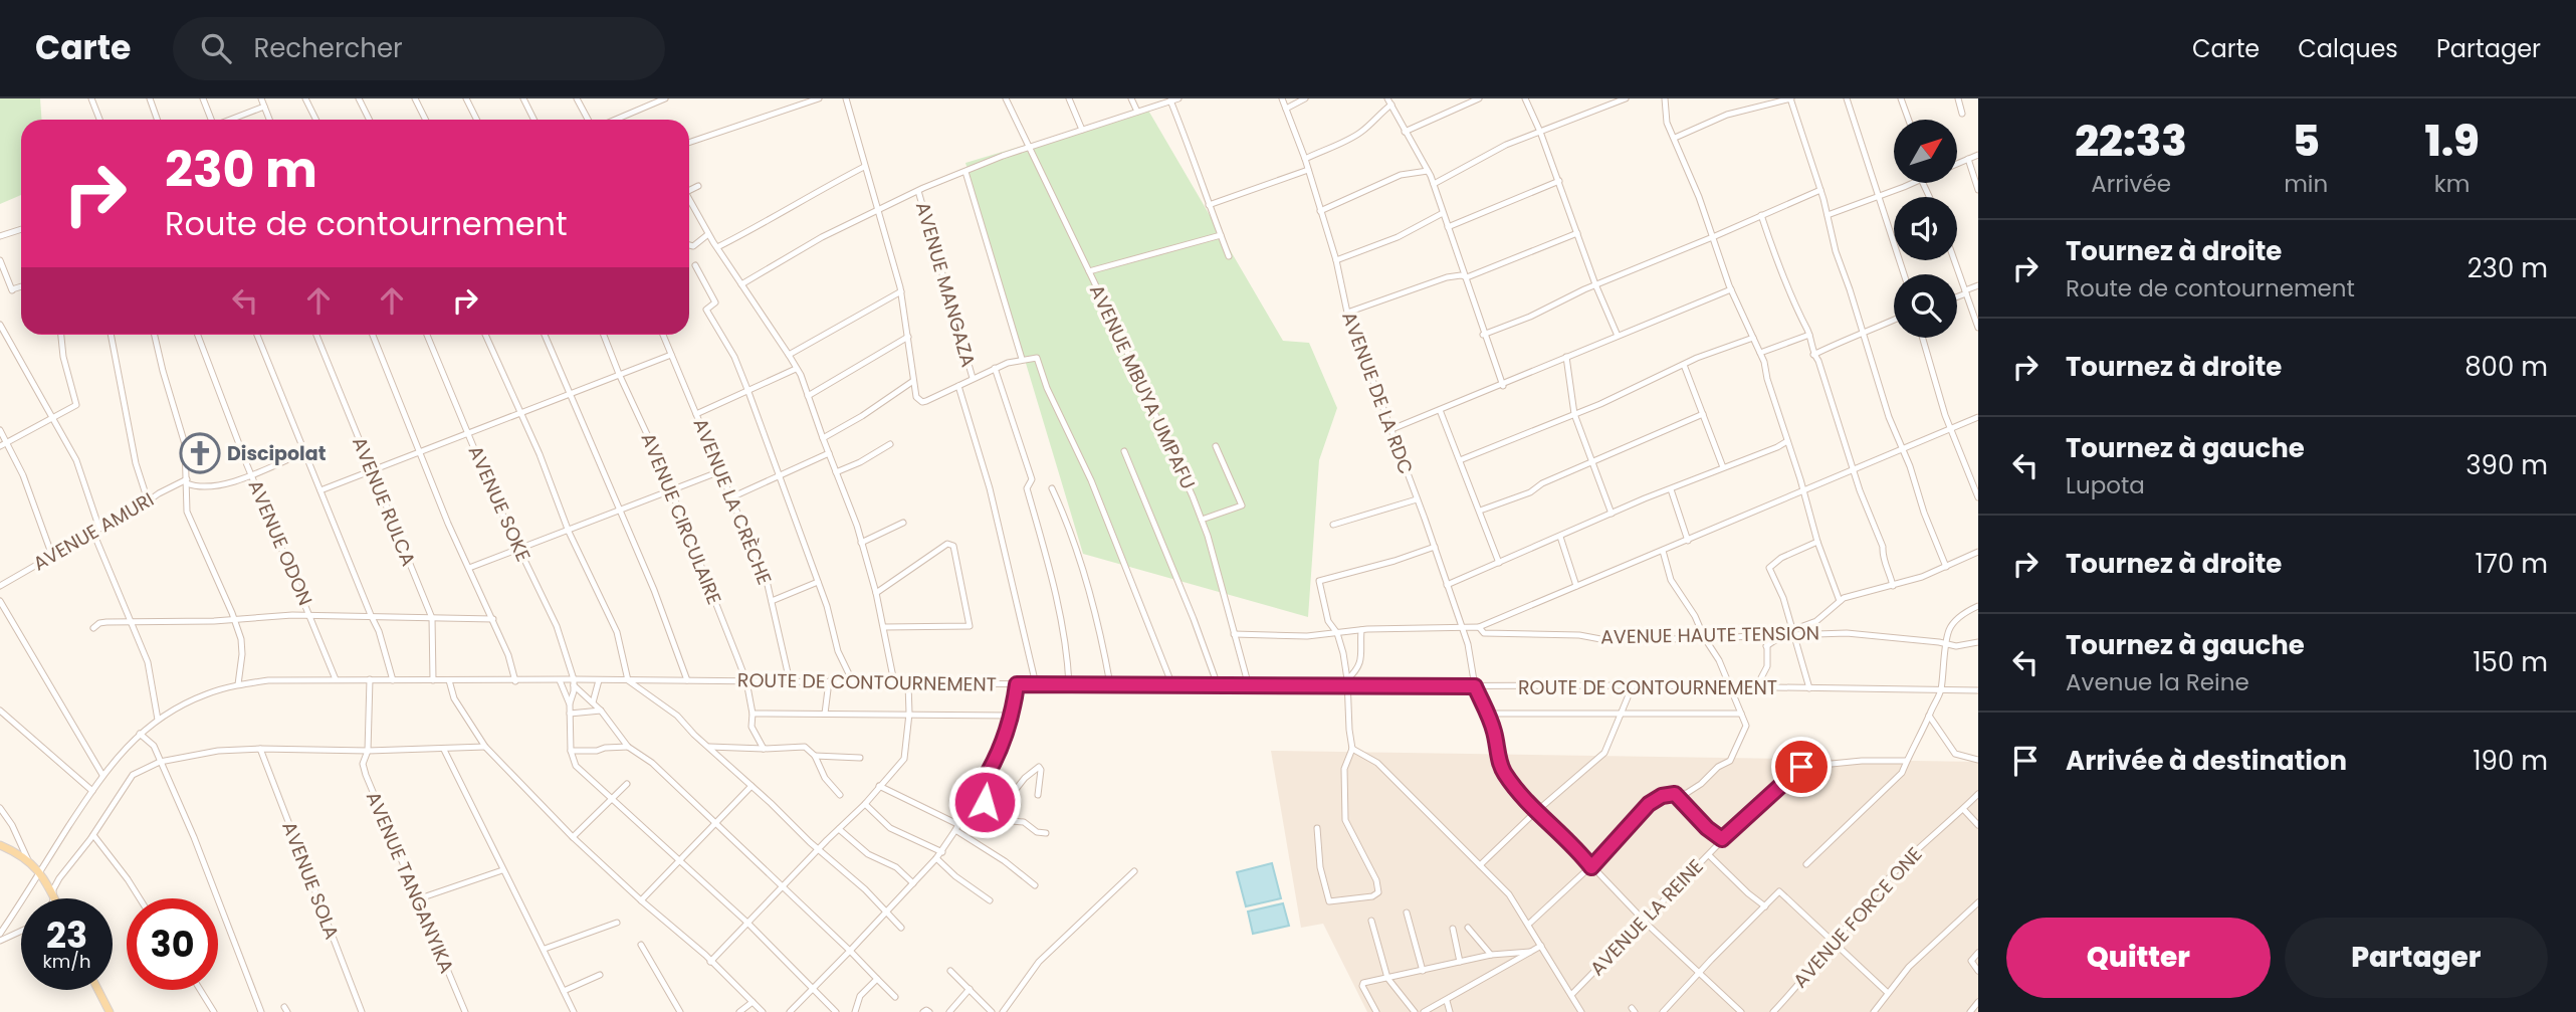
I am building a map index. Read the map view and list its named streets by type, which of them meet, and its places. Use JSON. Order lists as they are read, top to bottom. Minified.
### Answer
{"streets":{"street":["AVENUE MANGAZA","AVENUE MBUYA UMPAFU","AVENUE DE LA RDC","AVENUE RULCA","AVENUE LA CRÈCHE","AVENUE SOKE","AVENUE CIRCULAIRE","AVENUE AMURI","AVENUE ODON","AVENUE HAUTE TENSION","ROUTE DE CONTOURNEMENT","AVENUE SOLA","AVENUE TANGANYIKA","AVENUE LA REINE","AVENUE FORCE ONE"]},"crossings":[["AVENUE MBUYA UMPAFU","AVENUE HAUTE TENSION"],["AVENUE MBUYA UMPAFU","ROUTE DE CONTOURNEMENT"],["AVENUE DE LA RDC","AVENUE HAUTE TENSION"],["AVENUE DE LA RDC","ROUTE DE CONTOURNEMENT"],["AVENUE DE LA RDC","AVENUE LA REINE"],["AVENUE RULCA","ROUTE DE CONTOURNEMENT"],["AVENUE LA CRÈCHE","ROUTE DE CONTOURNEMENT"],["AVENUE SOKE","ROUTE DE CONTOURNEMENT"],["AVENUE CIRCULAIRE","ROUTE DE CONTOURNEMENT"],["AVENUE ODON","ROUTE DE CONTOURNEMENT"],["ROUTE DE CONTOURNEMENT","AVENUE TANGANYIKA"]],"places":{"church":["Discipolat"]},"north":"top right","page":{"header":"Carte","search":"Rechercher","nav":["Carte","Calques","Partager"],"eta":["22:33","Arrivée","5","min","1.9","km"],"turn":["230 m","Route de contournement"],"list":[{"name":"Tournez à droite","note":"Route de contournement","value":"230 m"},{"name":"Tournez à droite","value":"800 m"},{"name":"Tournez à gauche","note":"Lupota","value":"390 m"},{"name":"Tournez à droite","value":"170 m"},{"name":"Tournez à gauche","note":"Avenue la Reine","value":"150 m"},{"name":"Arrivée à destination","value":"190 m"}],"speed":"23 km/h","limit":"30","buttons":["Quitter","Partager"]}}
